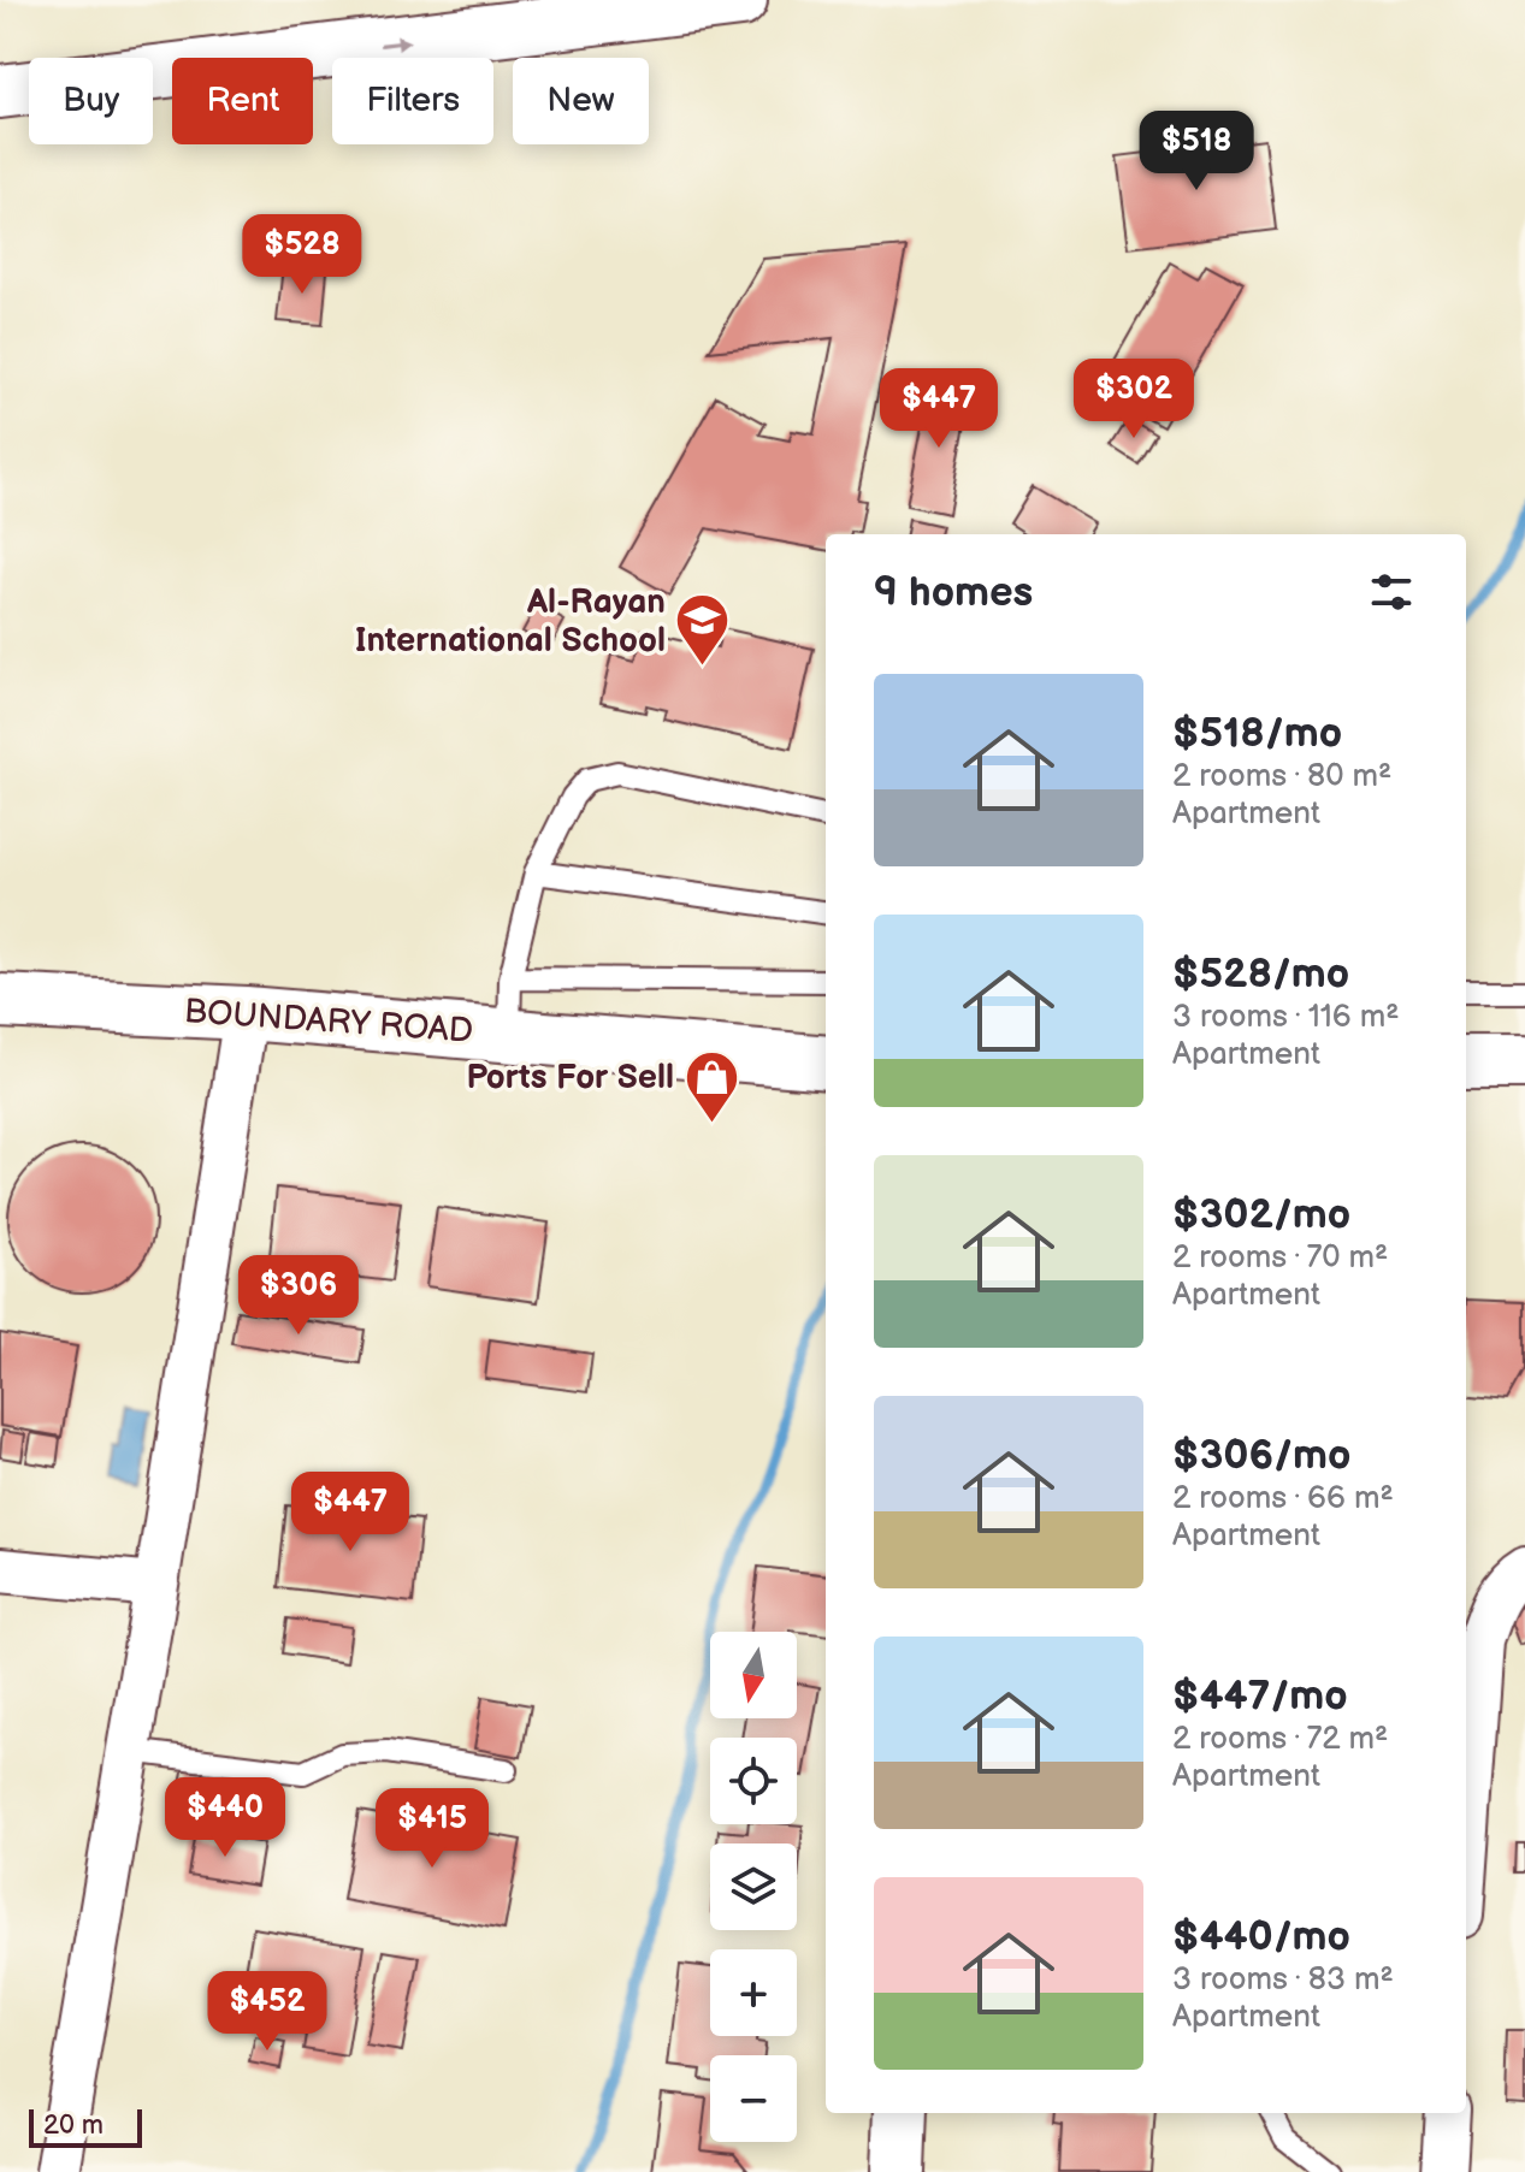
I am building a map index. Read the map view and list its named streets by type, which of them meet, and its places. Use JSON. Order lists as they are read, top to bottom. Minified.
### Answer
{"streets":{"main road":["BOUNDARY ROAD"]},"places":{"school or university":["Al-Rayan International School"],"shop":["Ports For Sell"]},"scale_bar":"20 m","north":"bottom","page":{"chip":["Buy","Rent","Filters","New"],"price":["$518","$528","$302","$447","$306","$447","$440","$415","$452"],"heading":"9 homes","list":[{"name":"$518/mo","note":"2 rooms · 80 m² · Apartment"},{"name":"$528/mo","note":"3 rooms · 116 m² · Apartment"},{"name":"$302/mo","note":"2 rooms · 70 m² · Apartment"},{"name":"$306/mo","note":"2 rooms · 66 m² · Apartment"},{"name":"$447/mo","note":"2 rooms · 72 m² · Apartment"},{"name":"$440/mo","note":"3 rooms · 83 m² · Apartment"}],"map_buttons":["+","−"],"scale":"20 m"}}
